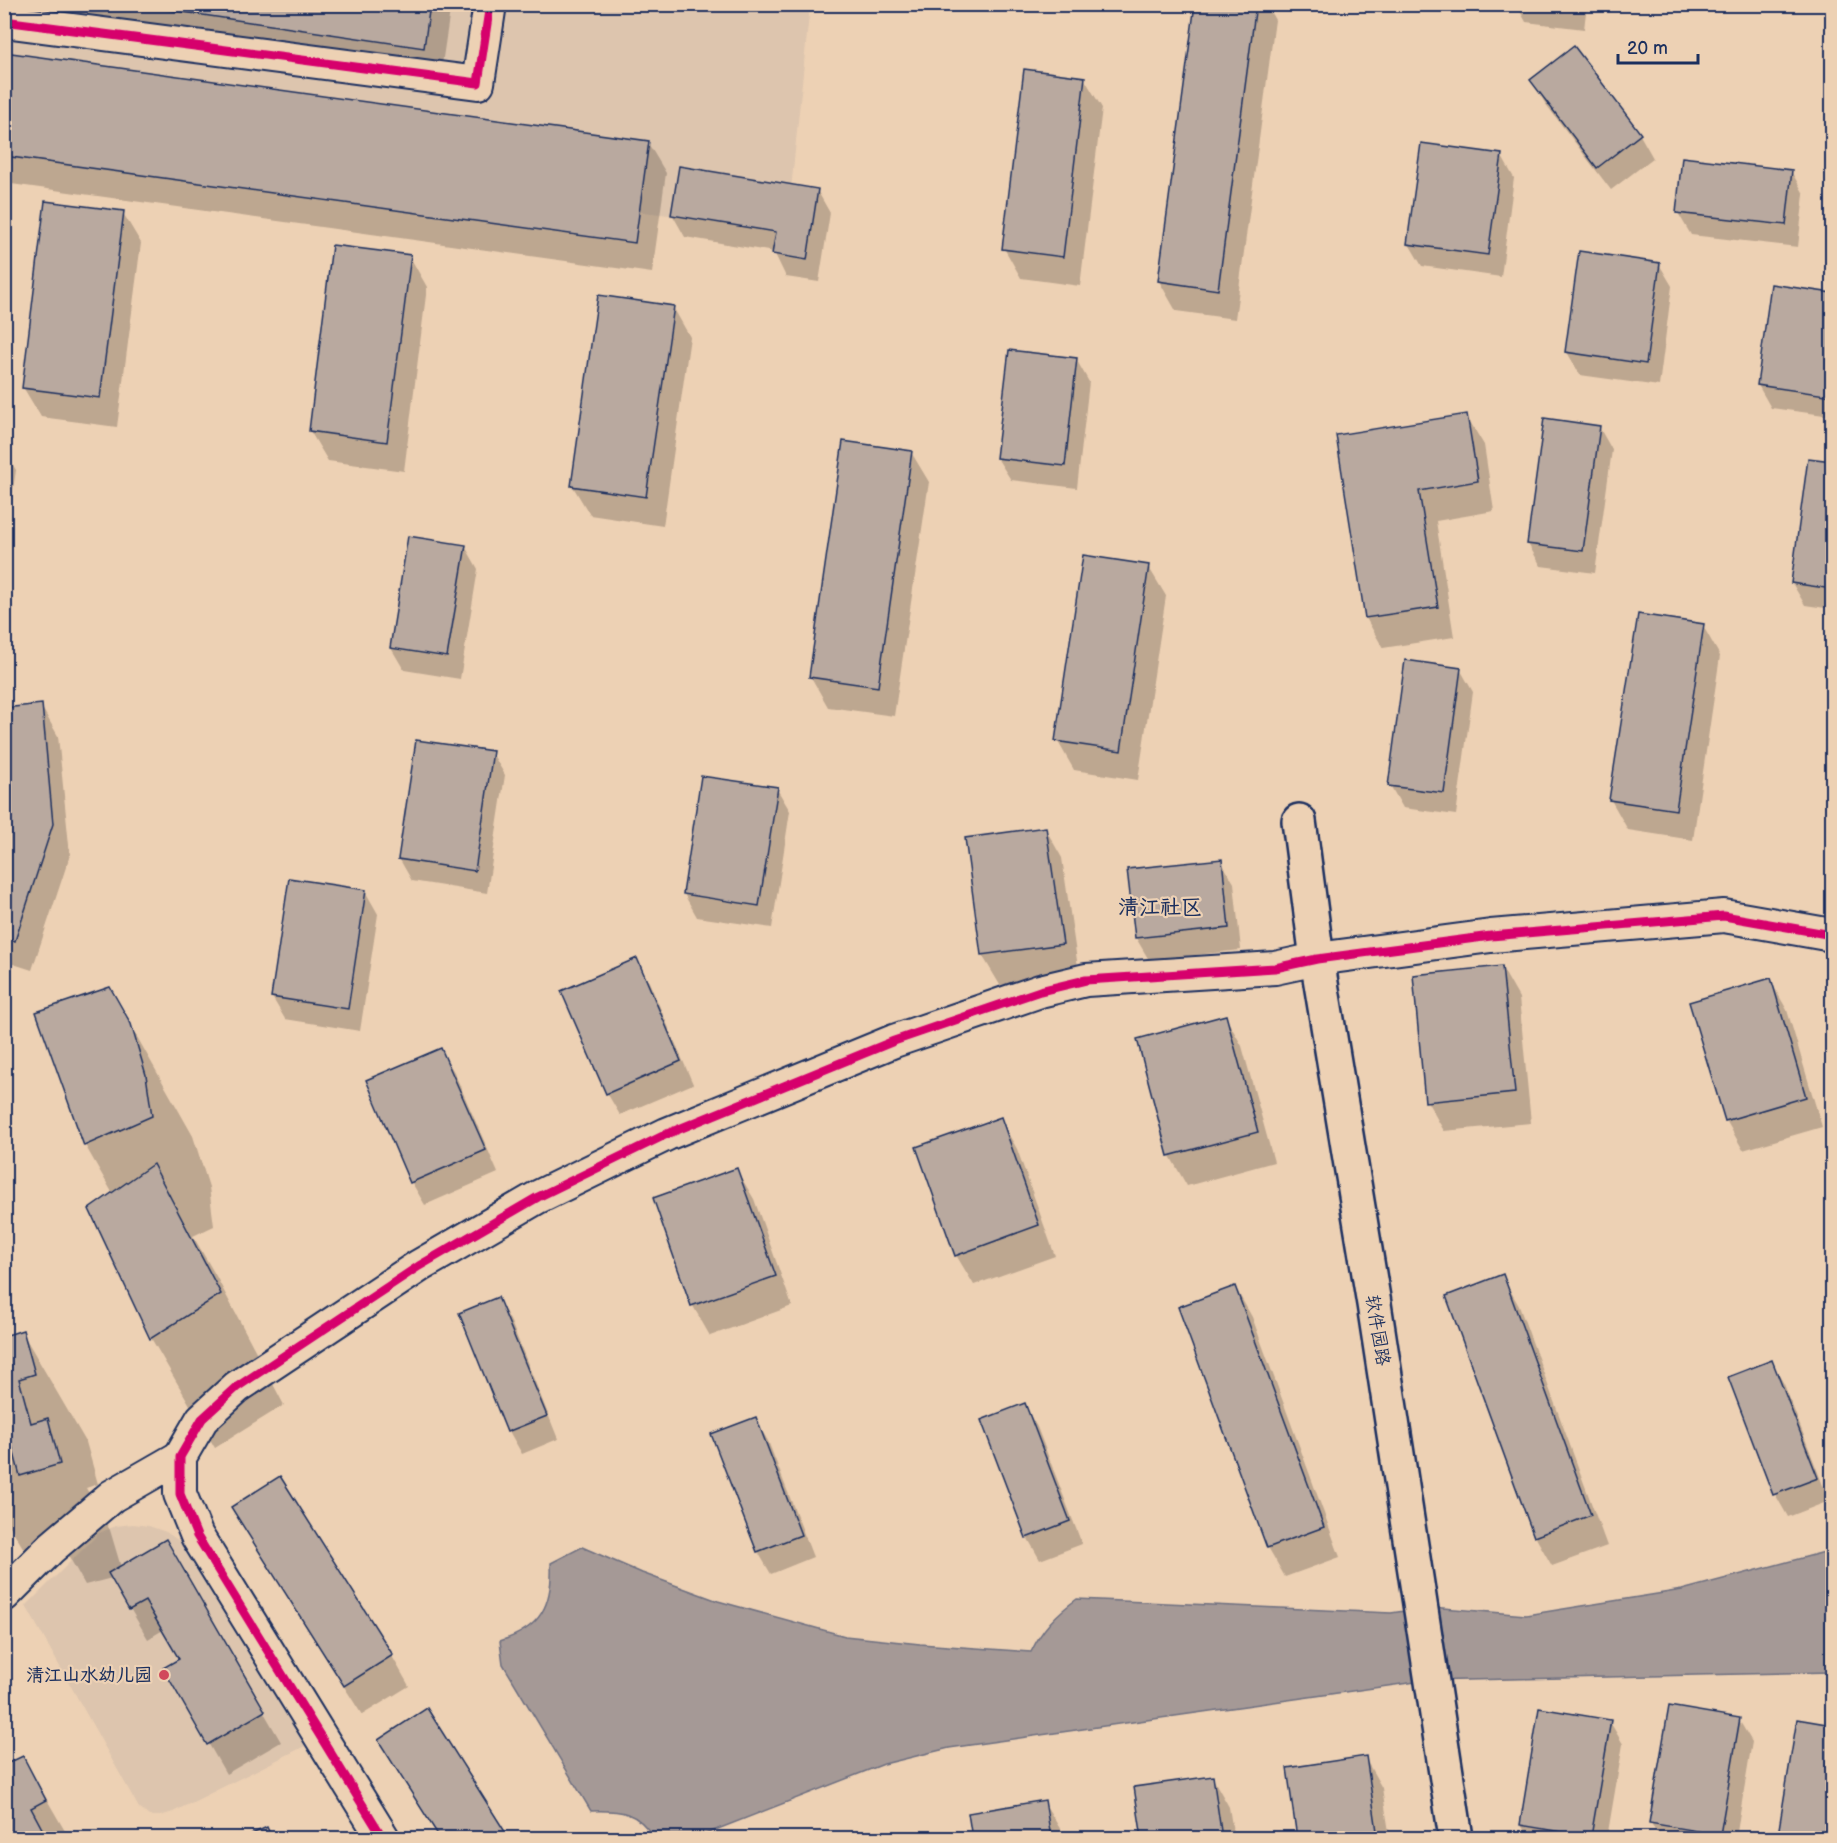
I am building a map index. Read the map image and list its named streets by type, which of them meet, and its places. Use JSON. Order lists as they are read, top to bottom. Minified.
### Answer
{"streets":{"main road":["软件园路"]},"districts":["清江社区"],"places":["清江山水幼儿园"],"scale_bar":"20 m"}
